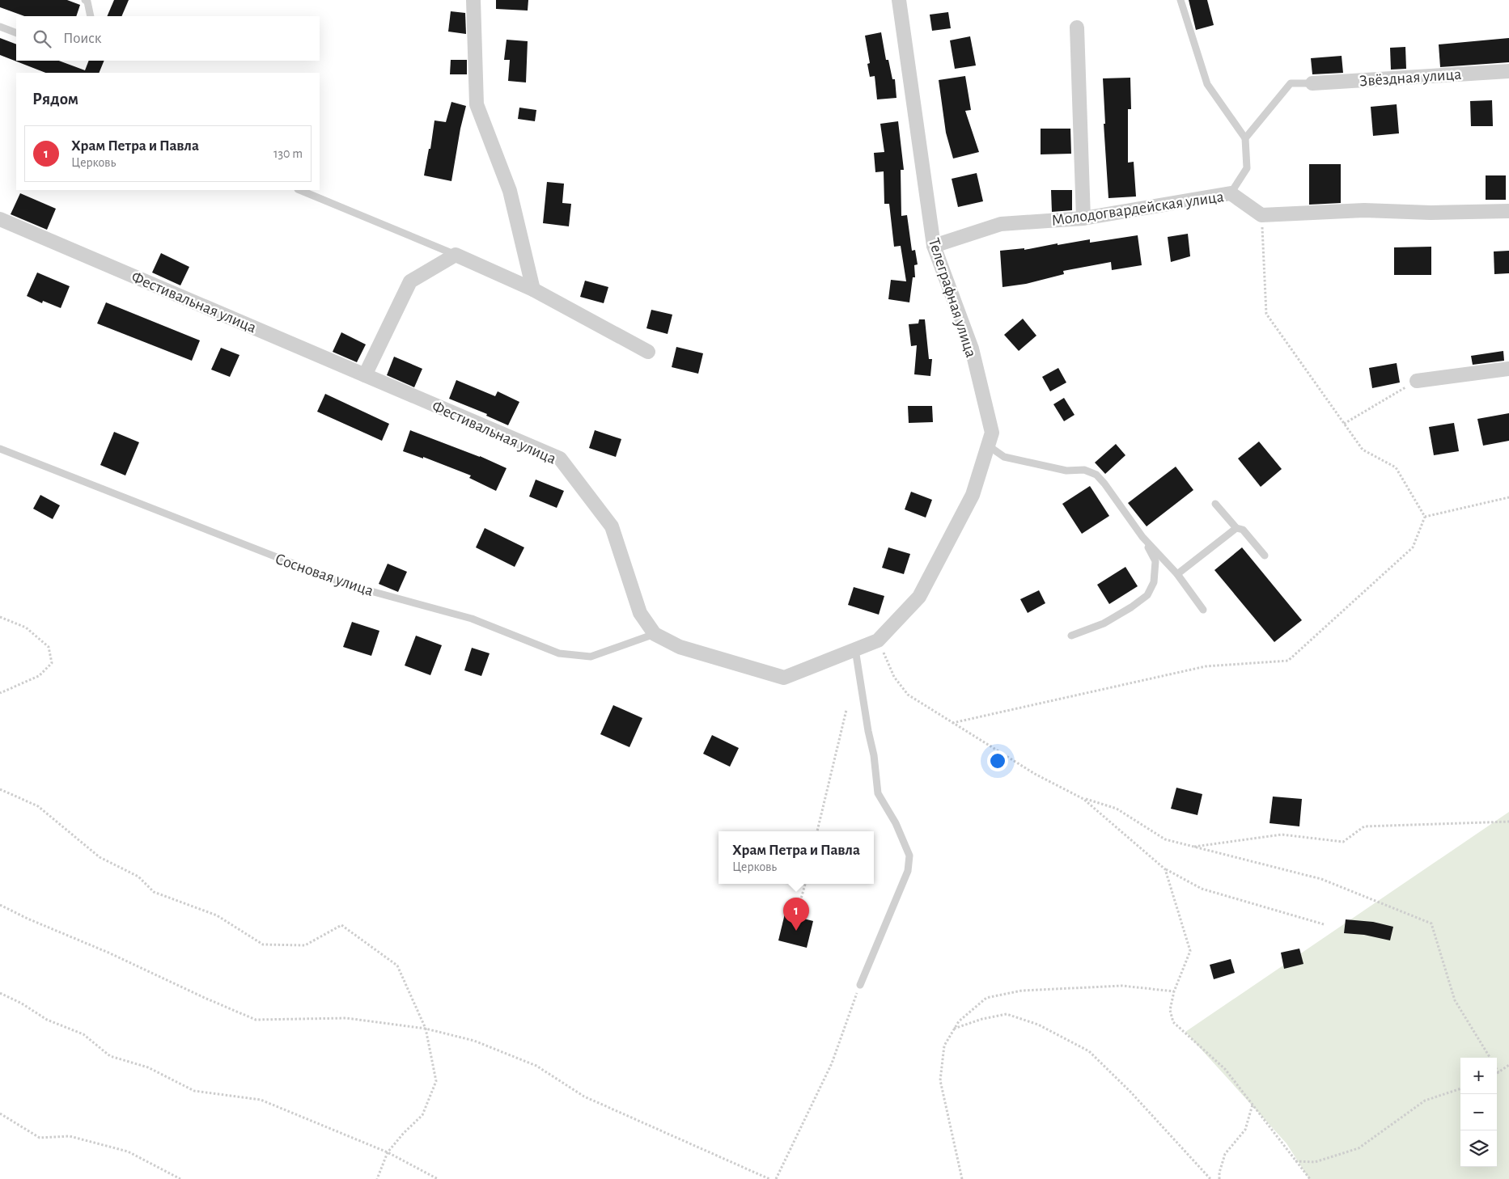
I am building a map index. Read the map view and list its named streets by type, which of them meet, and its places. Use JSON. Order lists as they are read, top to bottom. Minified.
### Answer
{"streets":{"street":["Звёздная улица","Молодогвардейская улица","Телеграфная улица","Фестивальная улица"],"lane":["Сосновая улица"]},"crossings":[["Молодогвардейская улица","Телеграфная улица"],["Телеграфная улица","Фестивальная улица"],["Фестивальная улица","Сосновая улица"]],"page":{"search":"Поиск","heading":"Рядом","list":[{"mark":"1","name":"Храм Петра и Павла","note":"Церковь","value":"130 m"}],"popup":["Храм Петра и Павла","Церковь"],"pins":"1","map_buttons":["+","−"]}}
